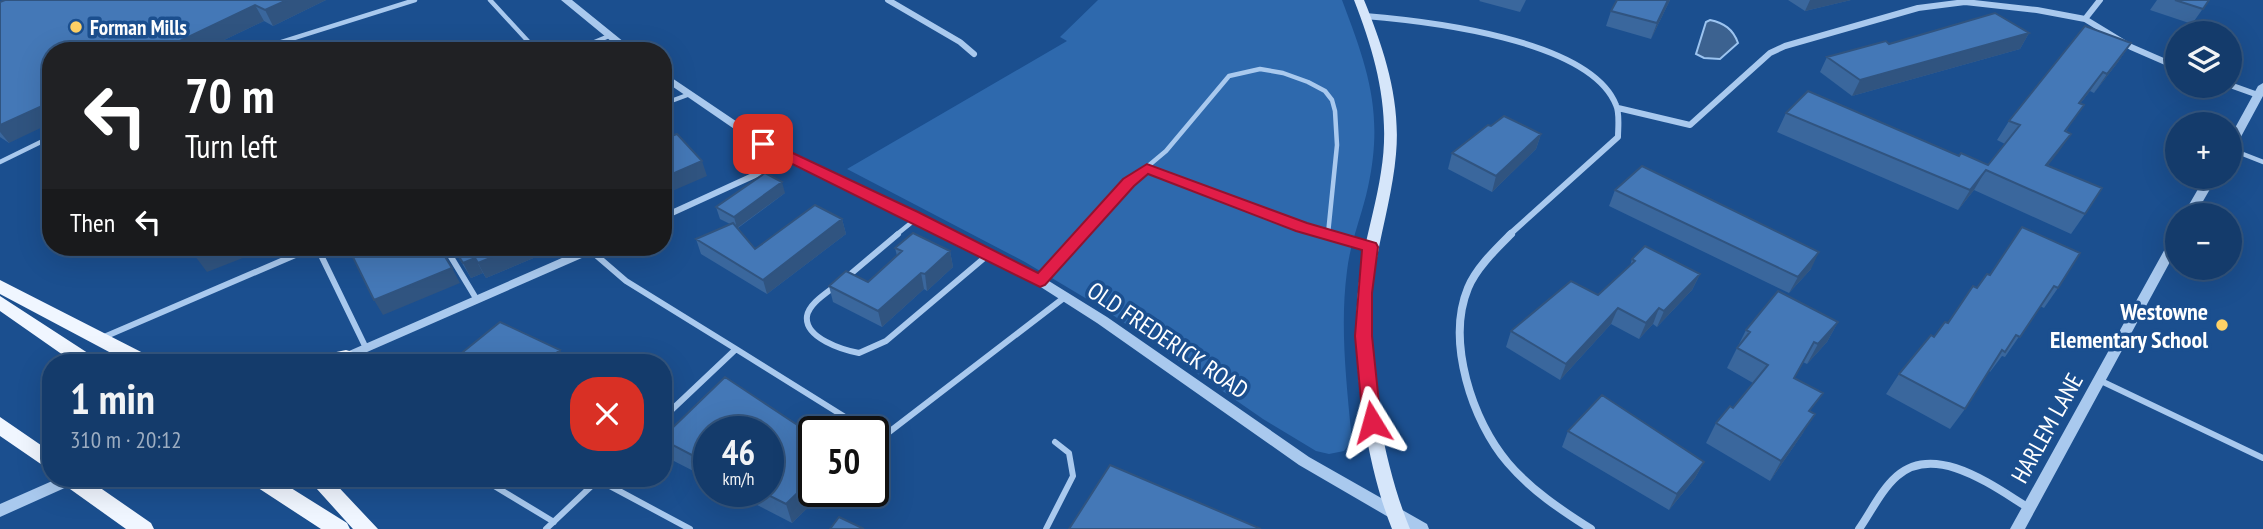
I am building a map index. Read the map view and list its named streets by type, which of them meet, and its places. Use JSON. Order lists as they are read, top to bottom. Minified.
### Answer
{"streets":{"street":["OLD FREDERICK ROAD","HARLEM LANE"]},"places":["Forman Mills","Westowne Elementary School"],"page":{"map_buttons":["+","−"],"turn":["70 m","Turn left"],"then":"Then","heading":["1 min","310 m · 20:12"],"speed":"46 km/h","limit":"50"}}
